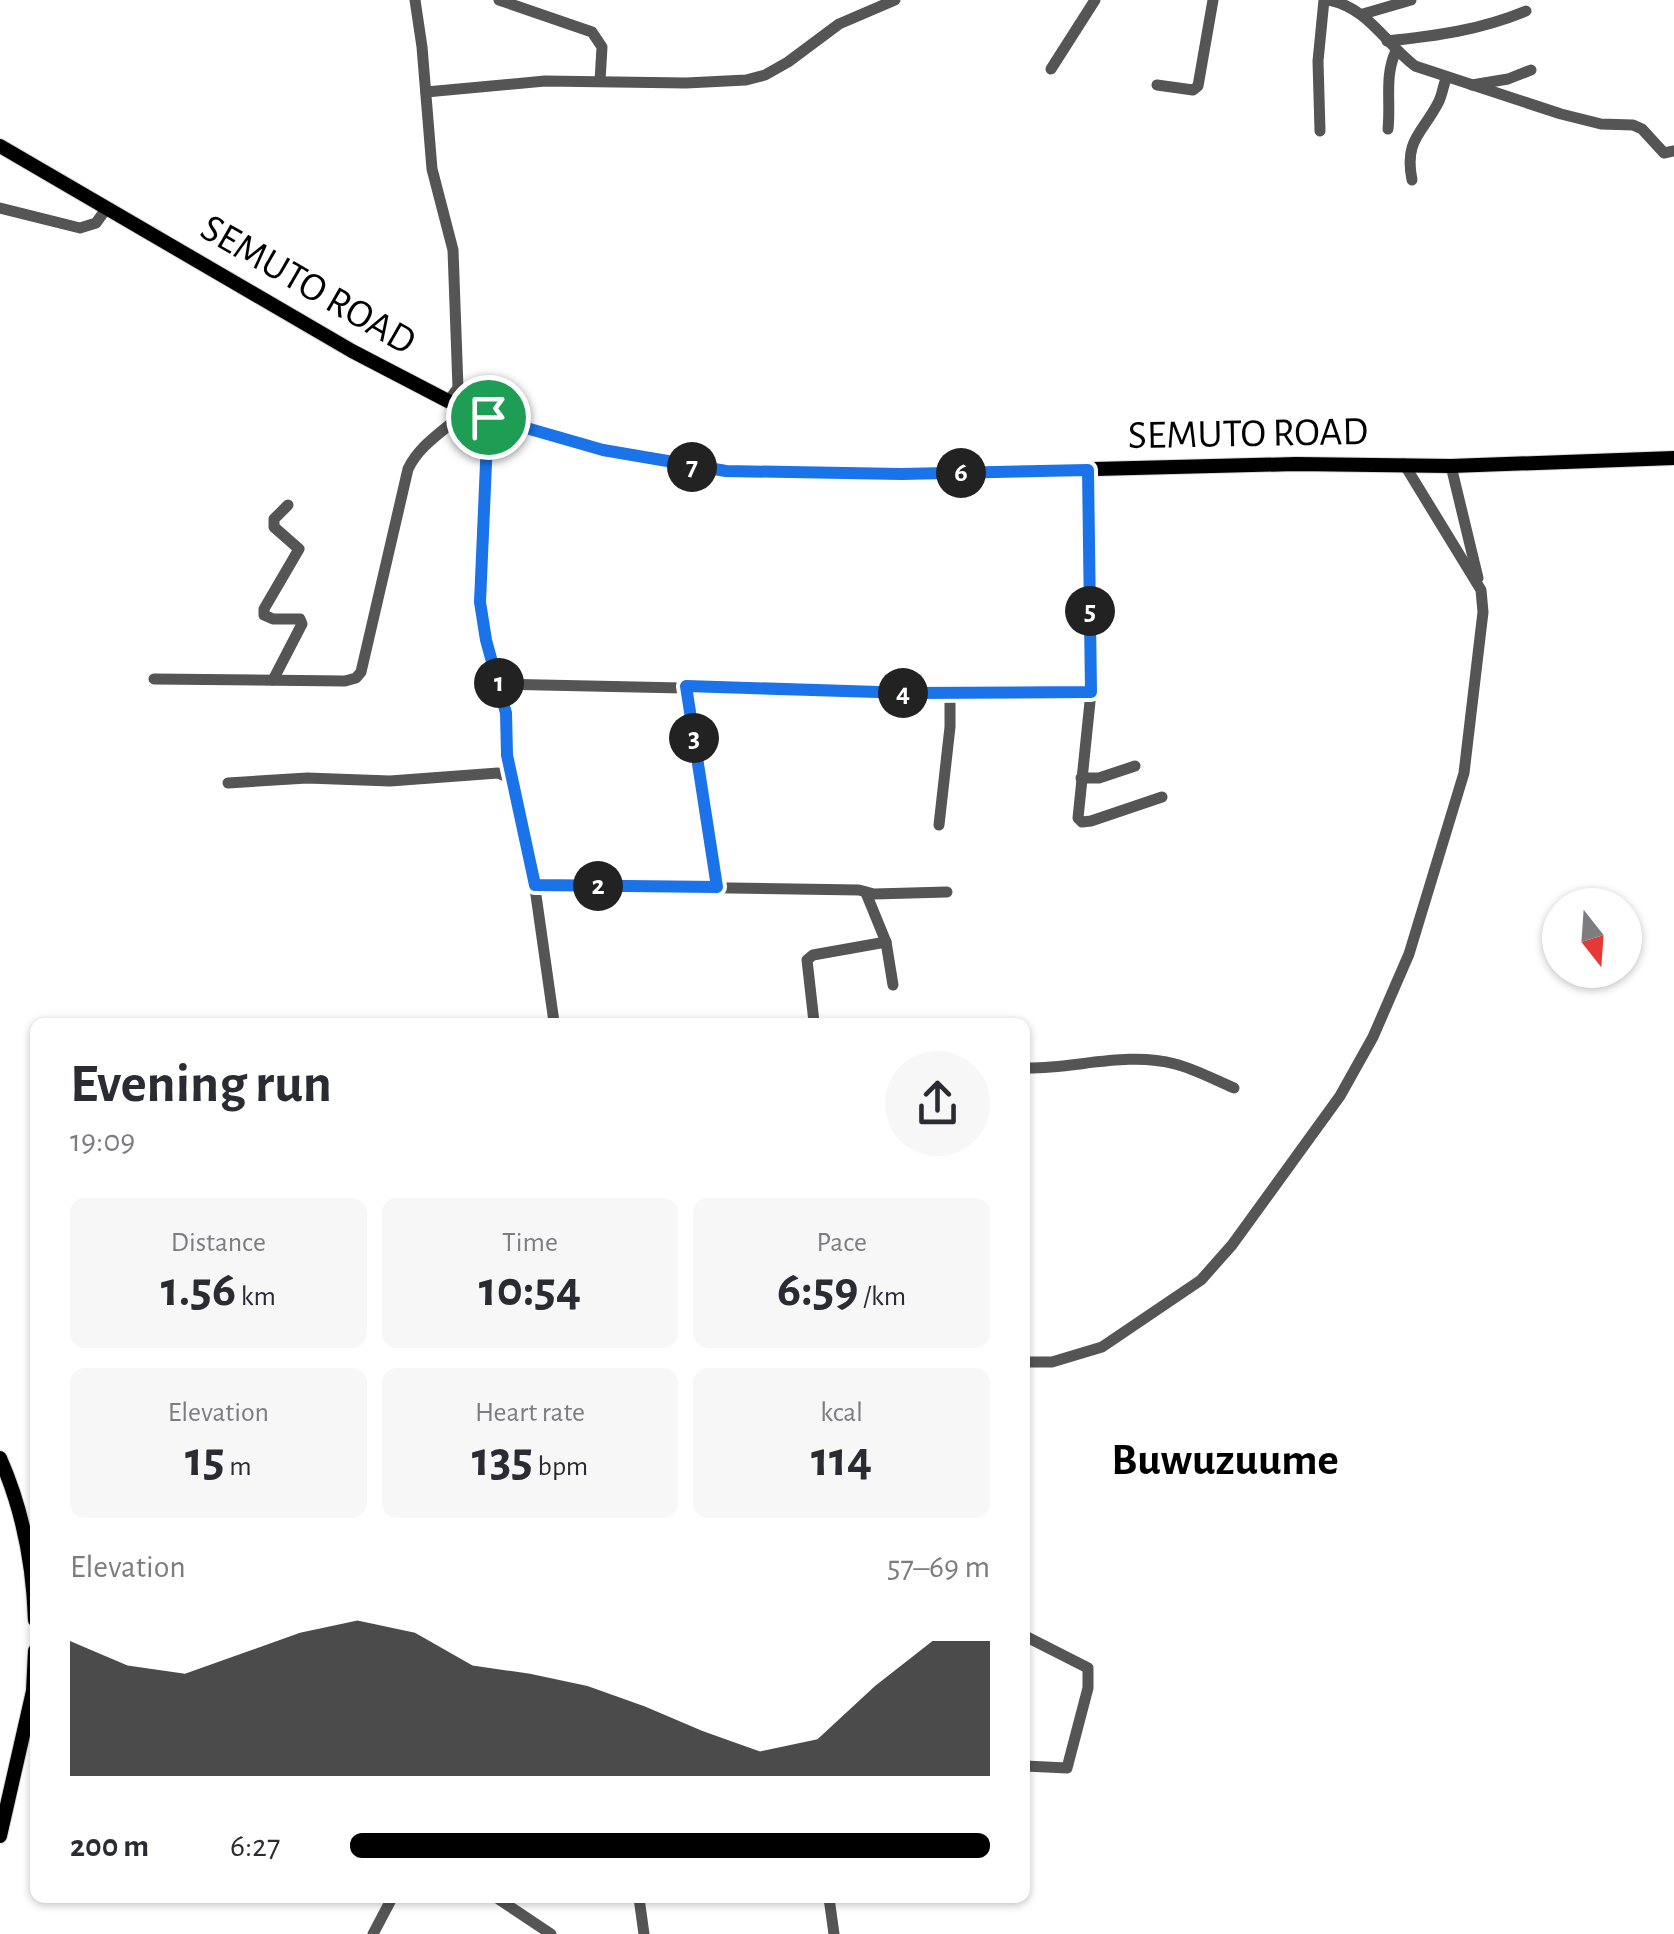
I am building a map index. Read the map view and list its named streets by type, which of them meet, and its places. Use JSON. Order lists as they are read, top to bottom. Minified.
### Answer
{"streets":{"main road":["SEMUTO ROAD"]},"districts":["Buwuzuume"],"north":"bottom","page":{"pins":["7","6","5","1","4","3","2"],"heading":["Evening run","19:09"],"stats":[["Distance","1.56 km"],["Time","10:54"],["Pace","6:59 /km"],["Elevation","15 m"],["Heart rate","135 bpm"],["kcal","114"]],"chart":["Elevation","57–69 m"],"list":[{"name":"200 m","note":"6:27"}]}}
